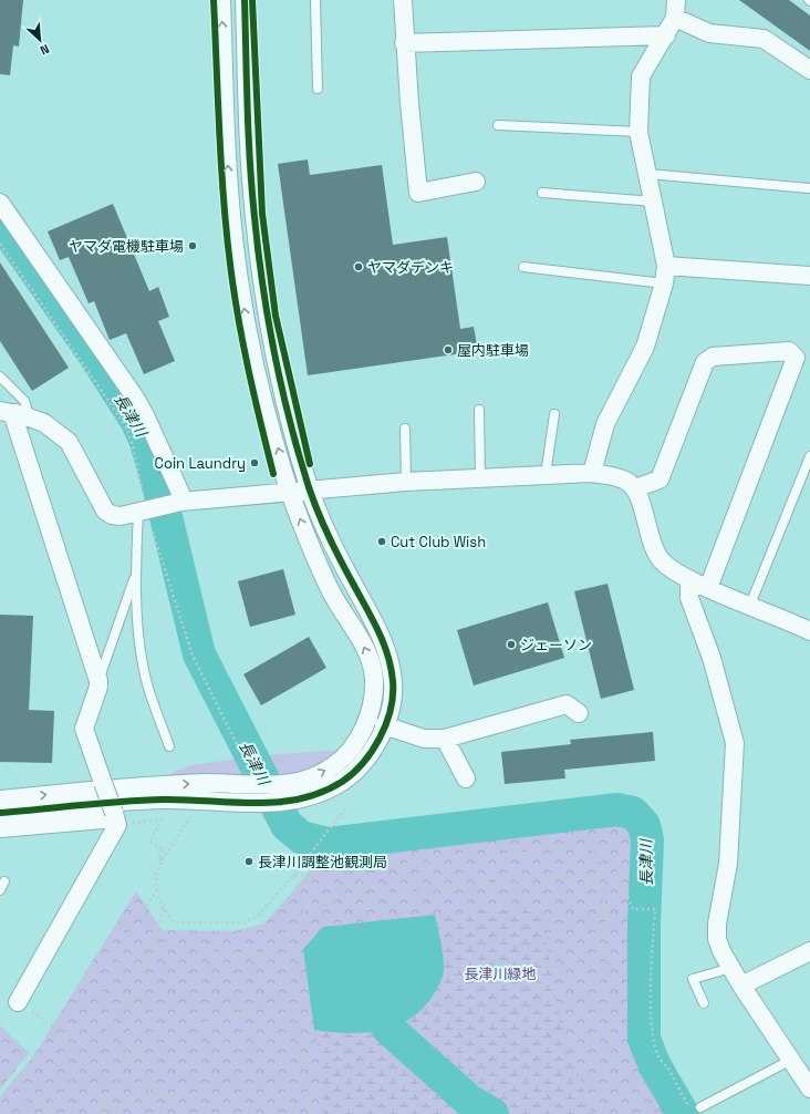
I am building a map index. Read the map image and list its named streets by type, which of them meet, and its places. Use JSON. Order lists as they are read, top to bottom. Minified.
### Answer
{"water":["長津川"],"parks":["長津川緑地"],"places":["ヤマダ電機駐車場","ヤマダデンキ","屋内駐車場","Coin Laundry","Cut Club Wish","ジェーソン","長津川調整池観測局"],"north":"bottom right"}
